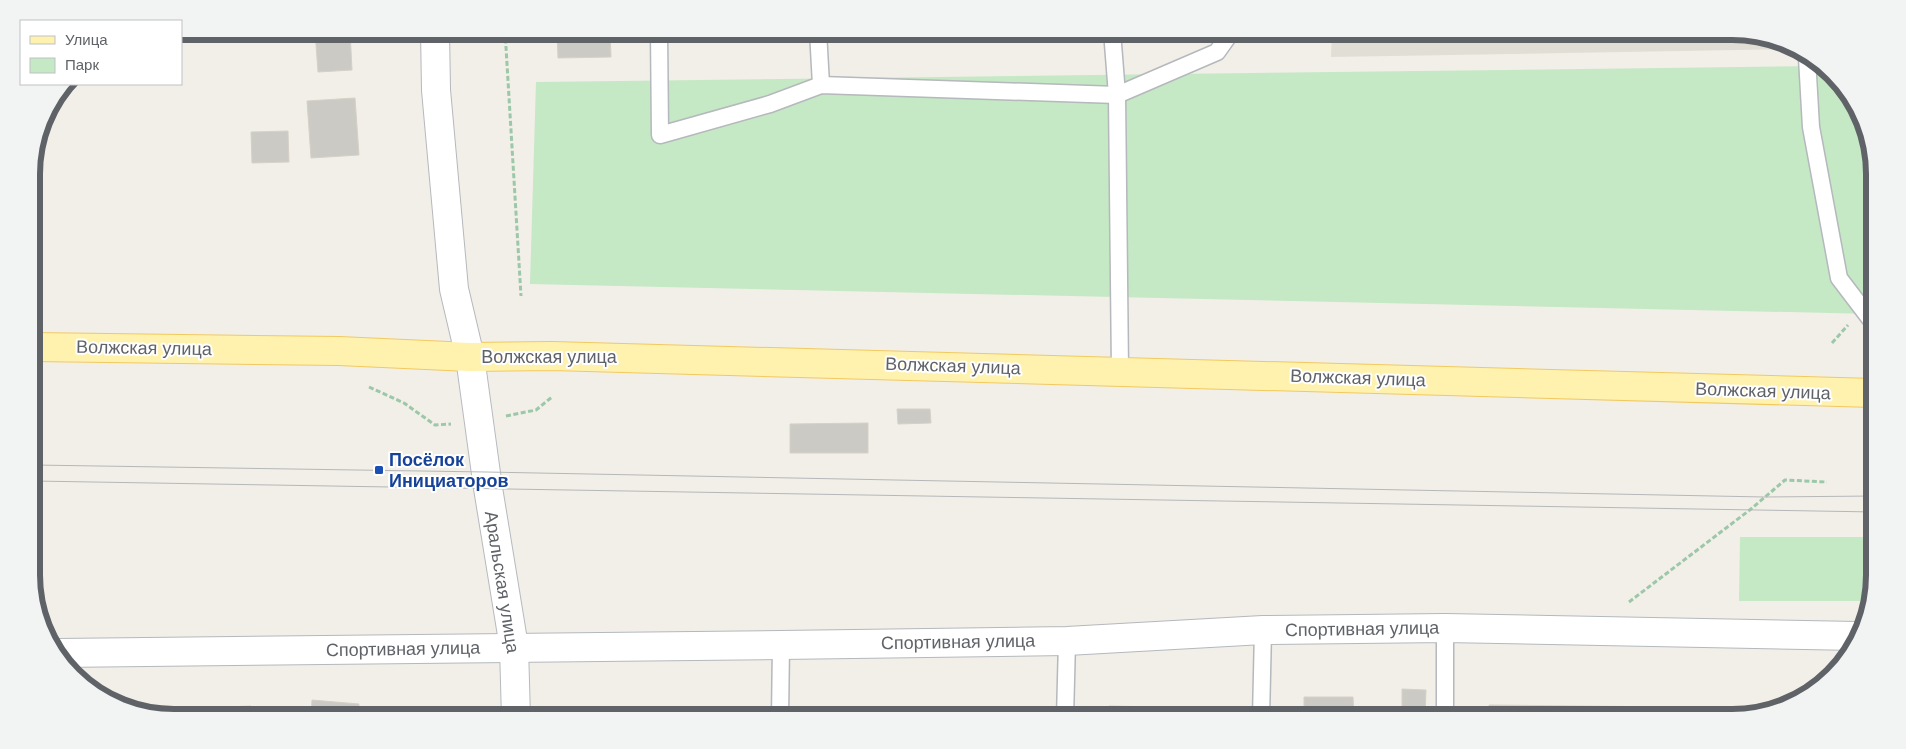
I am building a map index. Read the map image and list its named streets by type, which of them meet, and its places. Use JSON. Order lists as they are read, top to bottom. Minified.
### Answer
{"streets":{"main road":["Волжская улица"],"street":["Аральская улица","Спортивная улица"]},"crossings":[["Волжская улица","Аральская улица"],["Аральская улица","Спортивная улица"]],"places":{"transit":["Посёлок Инициаторов"]},"legend":["Улица","Парк"]}
